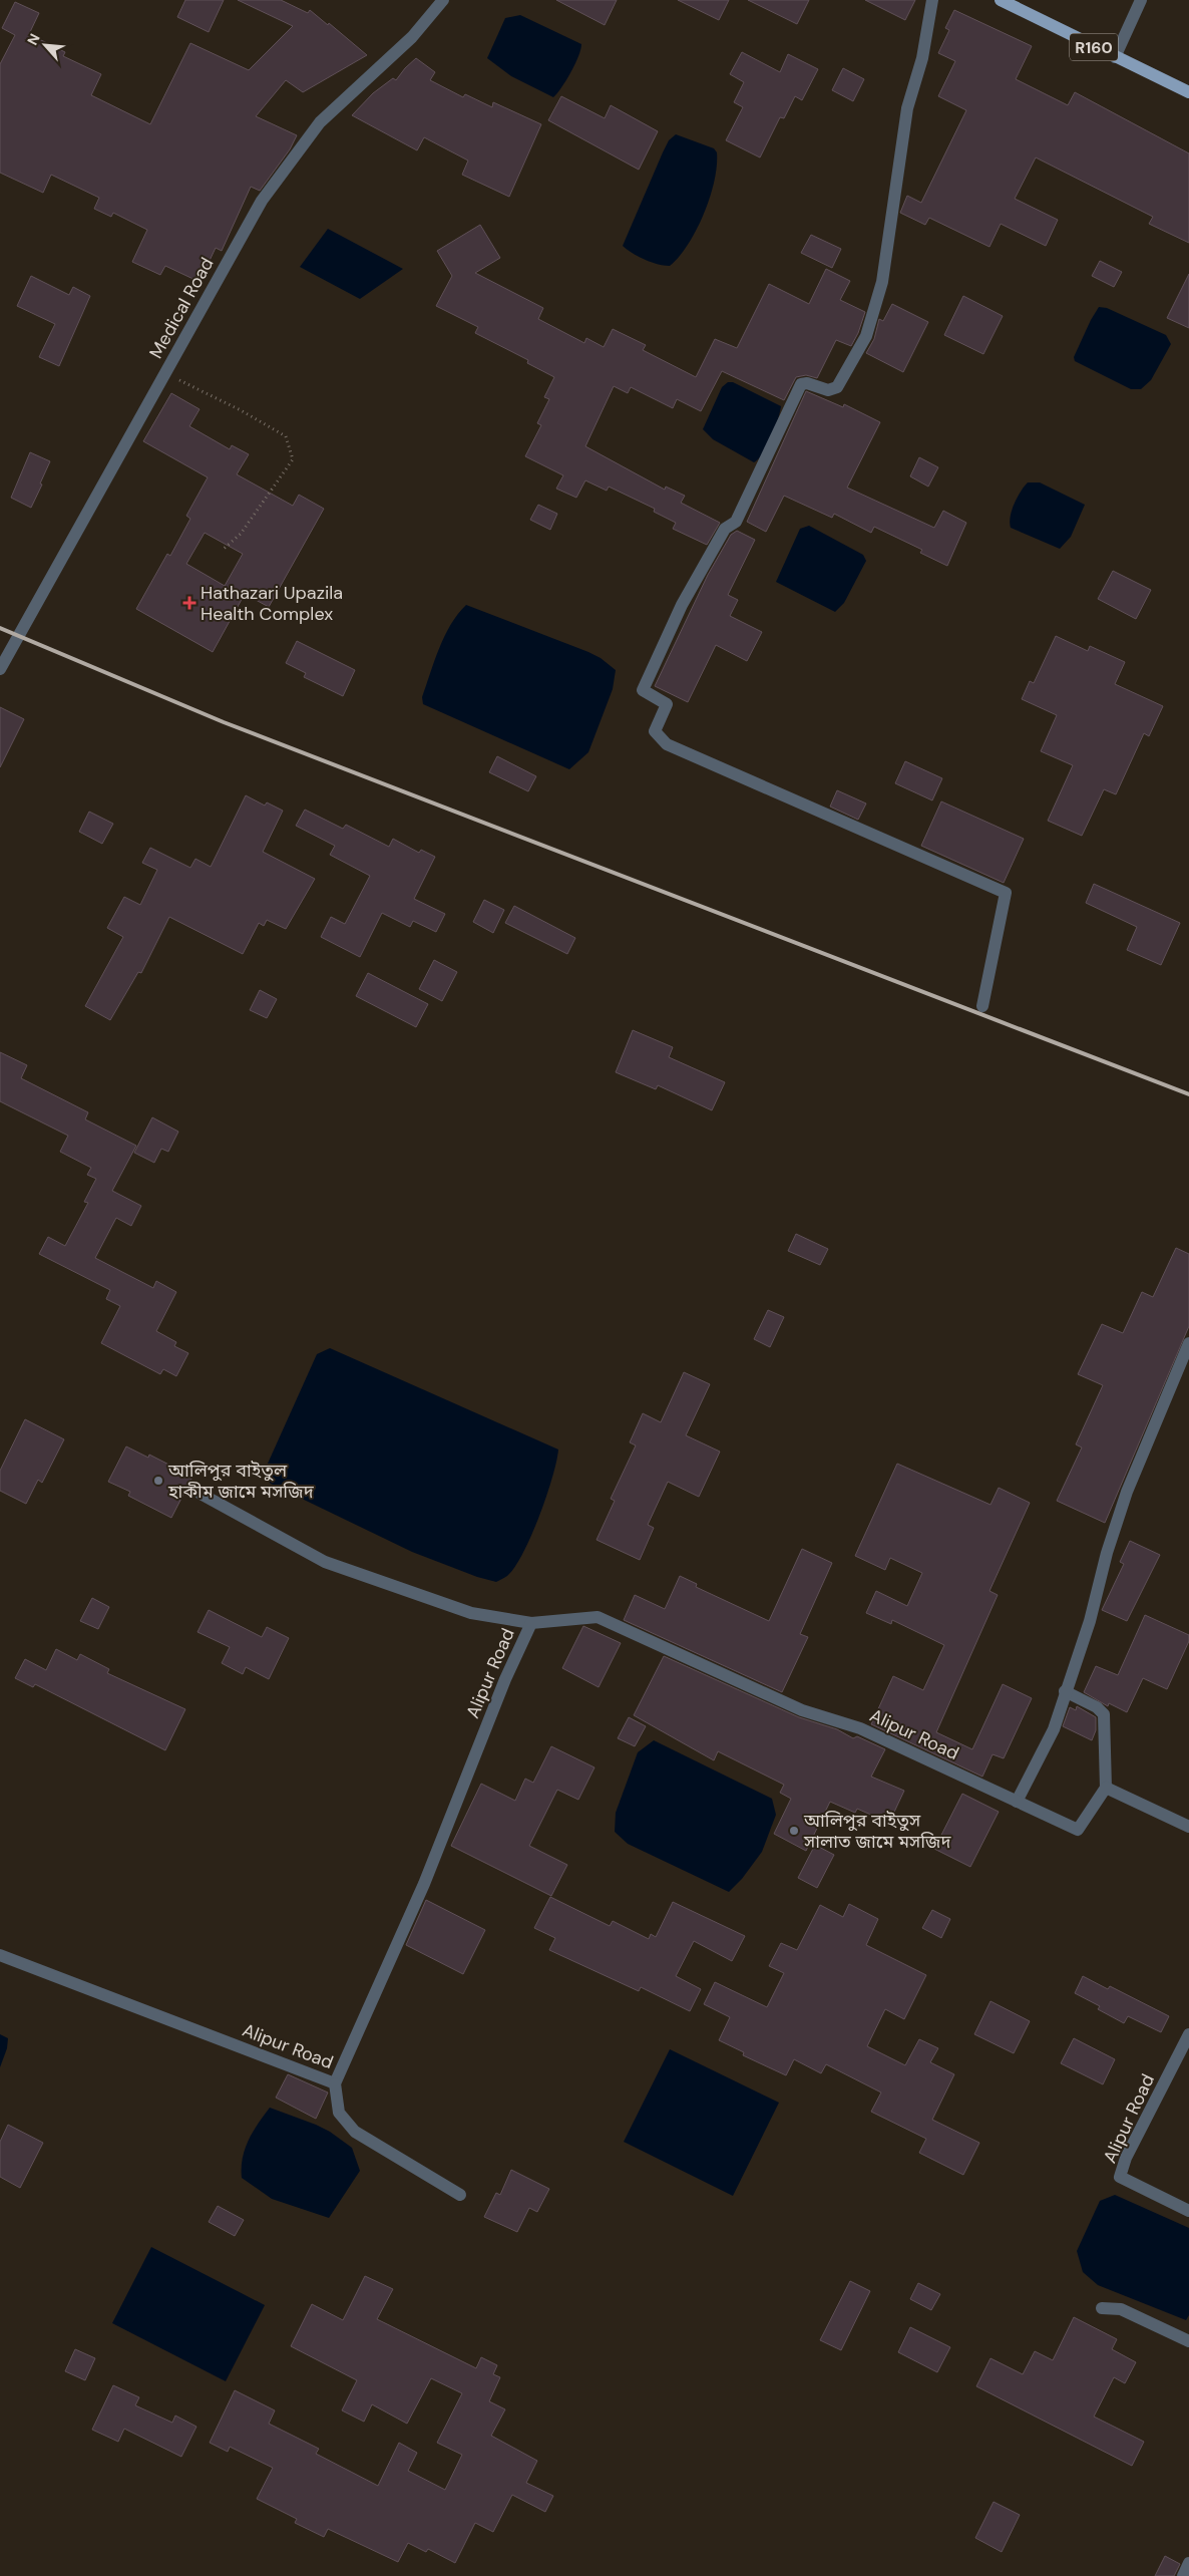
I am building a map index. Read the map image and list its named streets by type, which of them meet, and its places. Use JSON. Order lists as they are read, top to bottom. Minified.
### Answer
{"streets":{"main road":["R160"],"street":["Medical Road","Alipur Road"]},"places":{"health":["Hathazari Upazila Health Complex"],"other":["আলিপুর বাইতুল হাকীম জামে মসজিদ","আলিপুর বাইতুস সালাত জামে মসজিদ"]},"north":"top left"}
